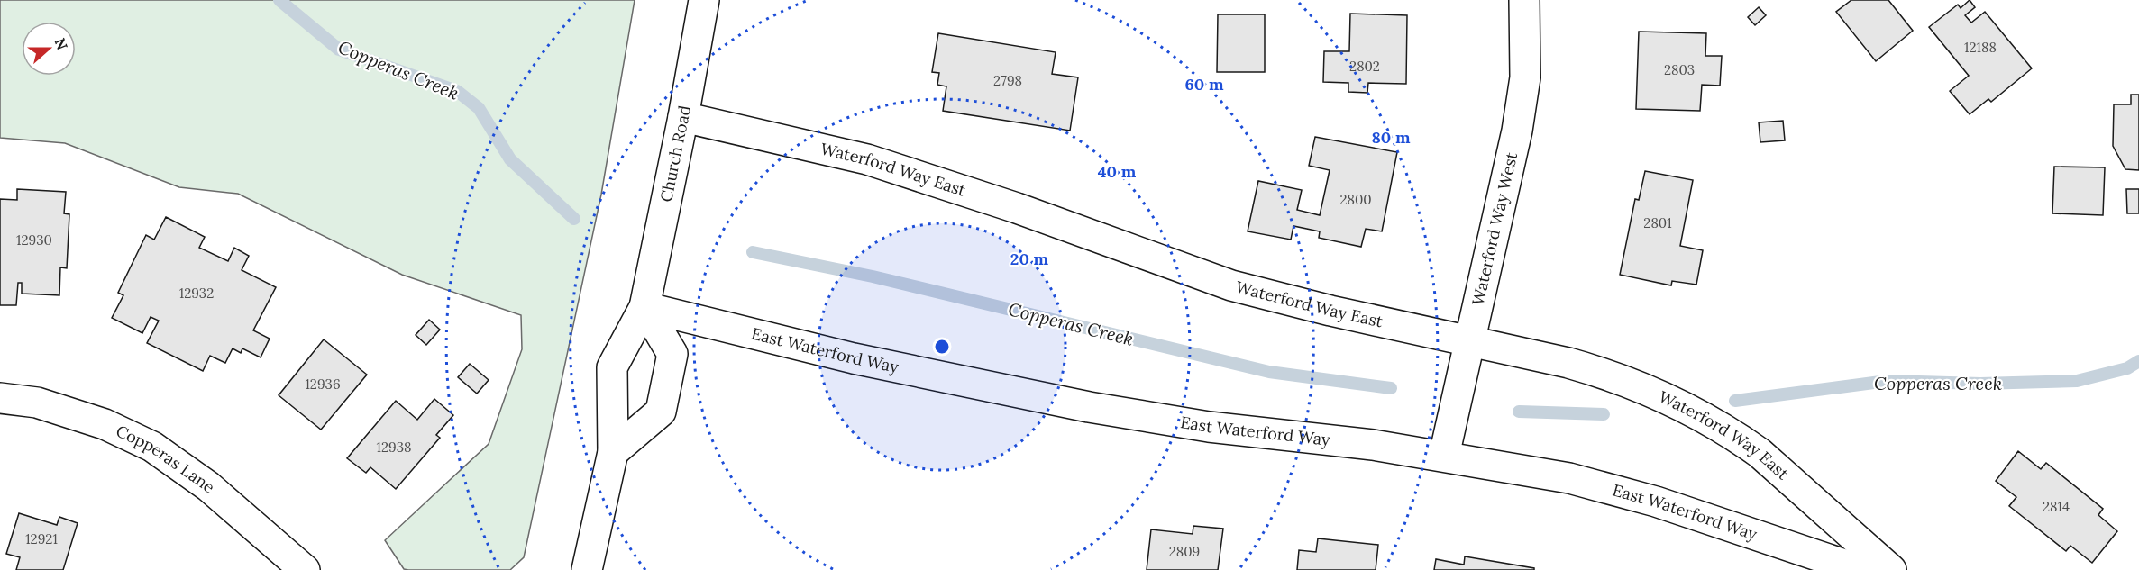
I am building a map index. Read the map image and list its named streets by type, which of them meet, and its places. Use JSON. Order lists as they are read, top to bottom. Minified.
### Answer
{"streets":{"street":["Church Road","Waterford Way East","Waterford Way West","East Waterford Way","Copperas Lane"]},"crossings":[["Church Road","Waterford Way East"],["Church Road","East Waterford Way"],["Waterford Way East","Waterford Way West"],["Waterford Way West","East Waterford Way"]],"water":["Copperas Creek"],"house_numbers":["12188","2802","2803","2798","2800","2801","12930","12932","12936","12938","2814","12921","2809"],"north":"right","rings":["60 m","80 m","40 m","20 m"]}
